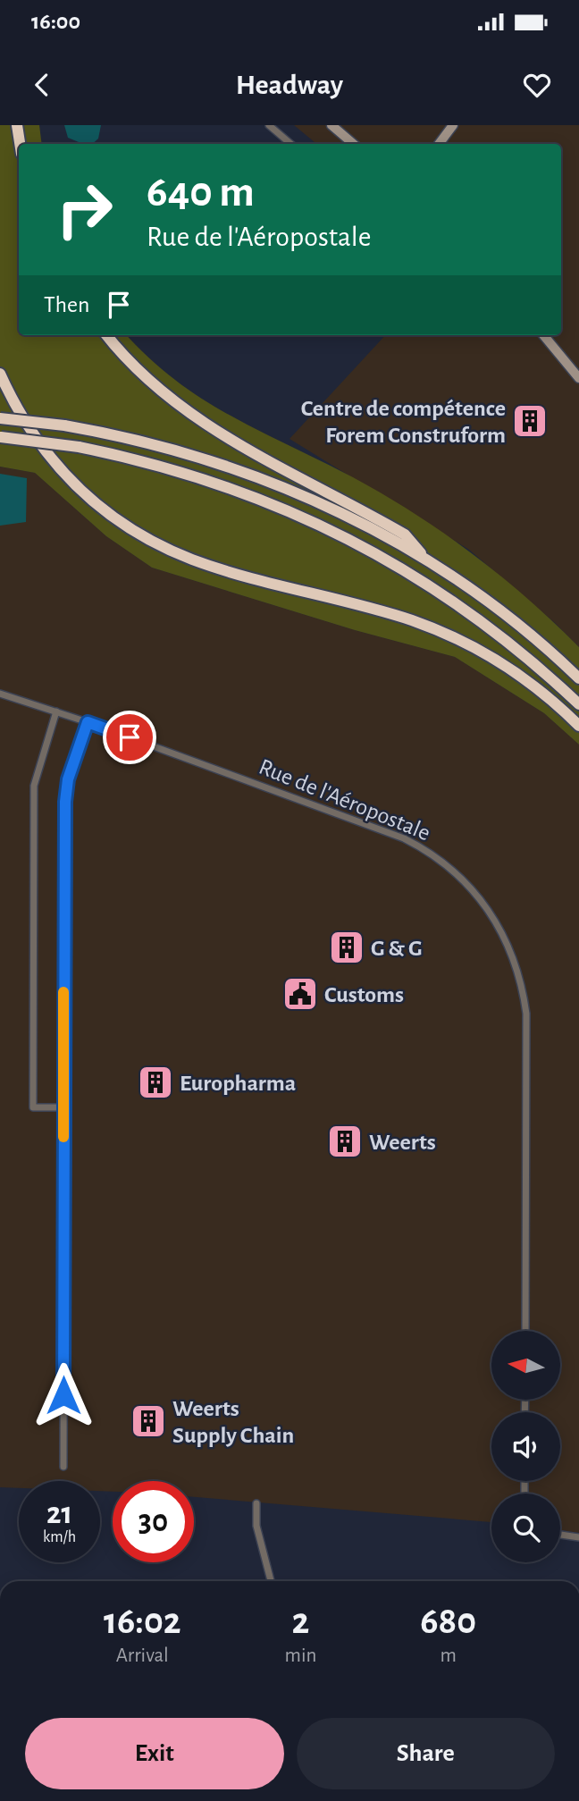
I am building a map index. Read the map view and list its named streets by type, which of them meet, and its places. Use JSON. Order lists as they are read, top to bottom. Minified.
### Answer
{"streets":{"street":["Rue de l'Aéropostale"]},"places":{"building":["Centre de compétence Forem Construform","G & G","Europharma","Weerts","Weerts Supply Chain"],"public building":["Customs"]},"north":"left","page":{"status":"16:00","header":"Headway","turn":["640 m","Rue de l'Aéropostale"],"then":"Then","speed":"21 km/h","limit":"30","eta":["16:02","Arrival","2","min","680","m"],"buttons":["Exit","Share"]}}
